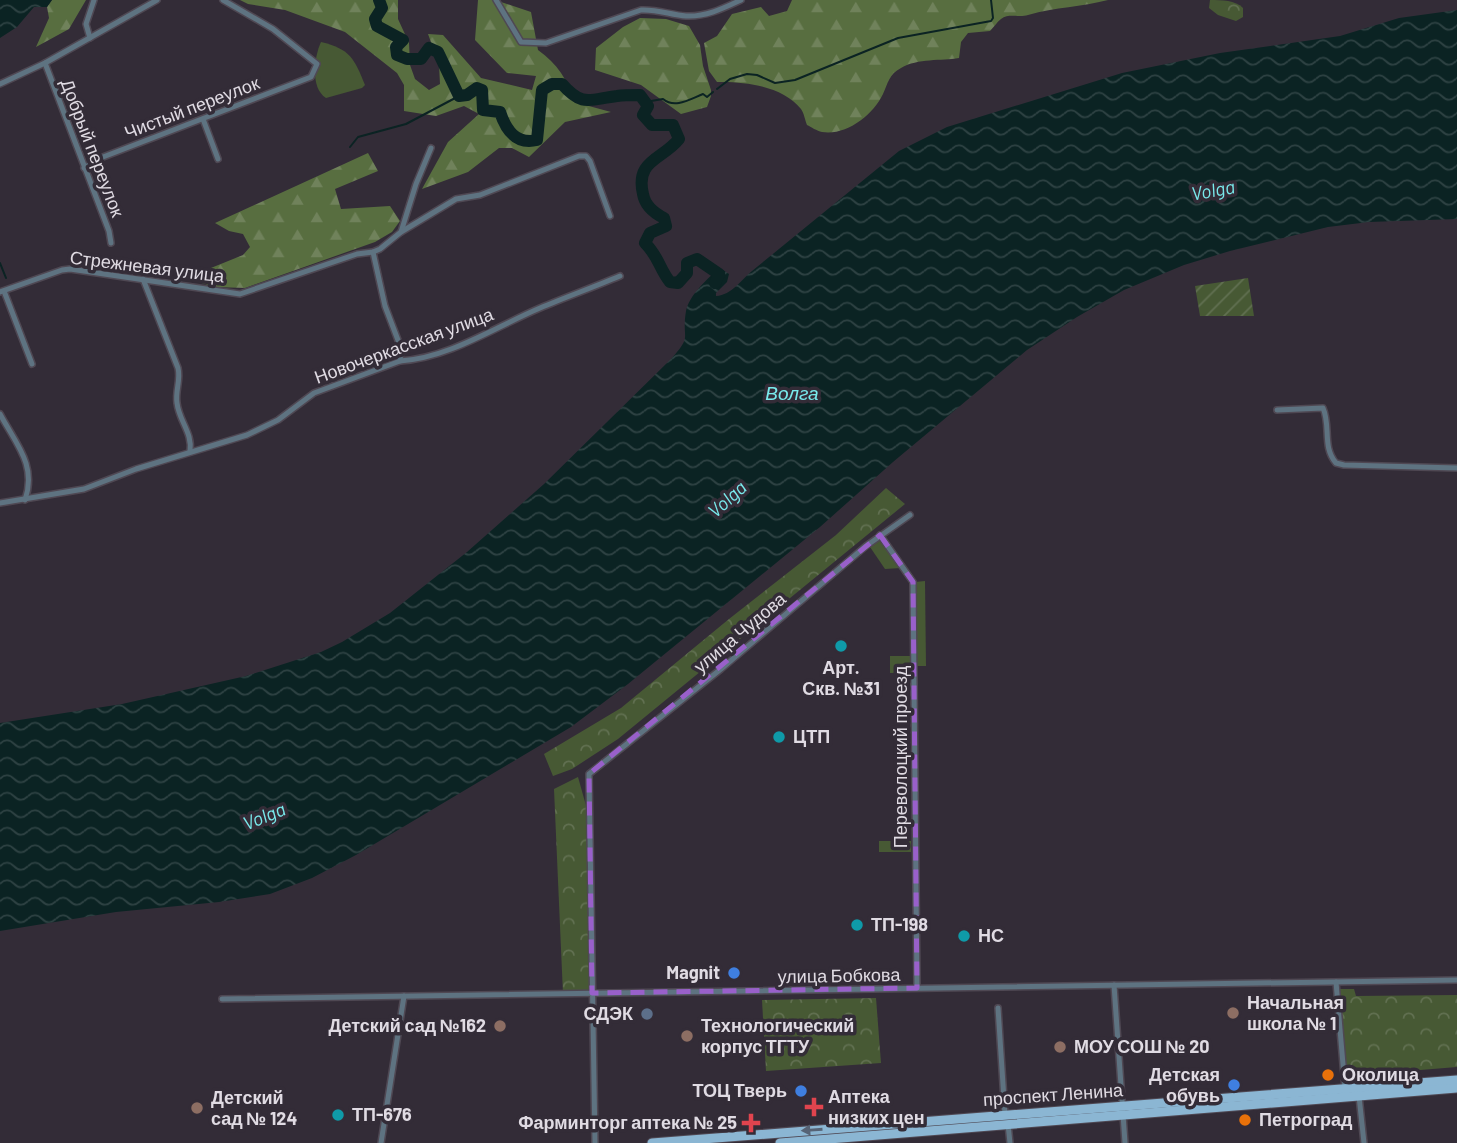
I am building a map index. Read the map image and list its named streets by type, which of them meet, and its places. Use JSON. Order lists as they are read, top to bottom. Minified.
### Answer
{"streets":{"main road":["проспект Ленина"],"street":["Чистый переулок","Добрый переулок","Стрежневая улица","Новочеркасская улица","улица Чудова","Переволоцкий проезд","улица Бобкова"]},"crossings":[["Чистый переулок","Добрый переулок"],["улица Чудова","Переволоцкий проезд"],["улица Чудова","улица Бобкова"],["Переволоцкий проезд","улица Бобкова"]],"water":["Volga","Волга"],"places":{"other":["Арт. Скв. №31","ЦТП","ТП-198","НС","Magnit","Начальная школа № 1","СДЭК","Детский сад №162","Технологический корпус ТГТУ","МОУ СОШ № 20","Околица","Детская обувь","ТОЦ Тверь","Детский сад № 124","ТП-676","Петроград"],"health":["Аптека низких цен","Фарминторг аптека № 25"]}}
